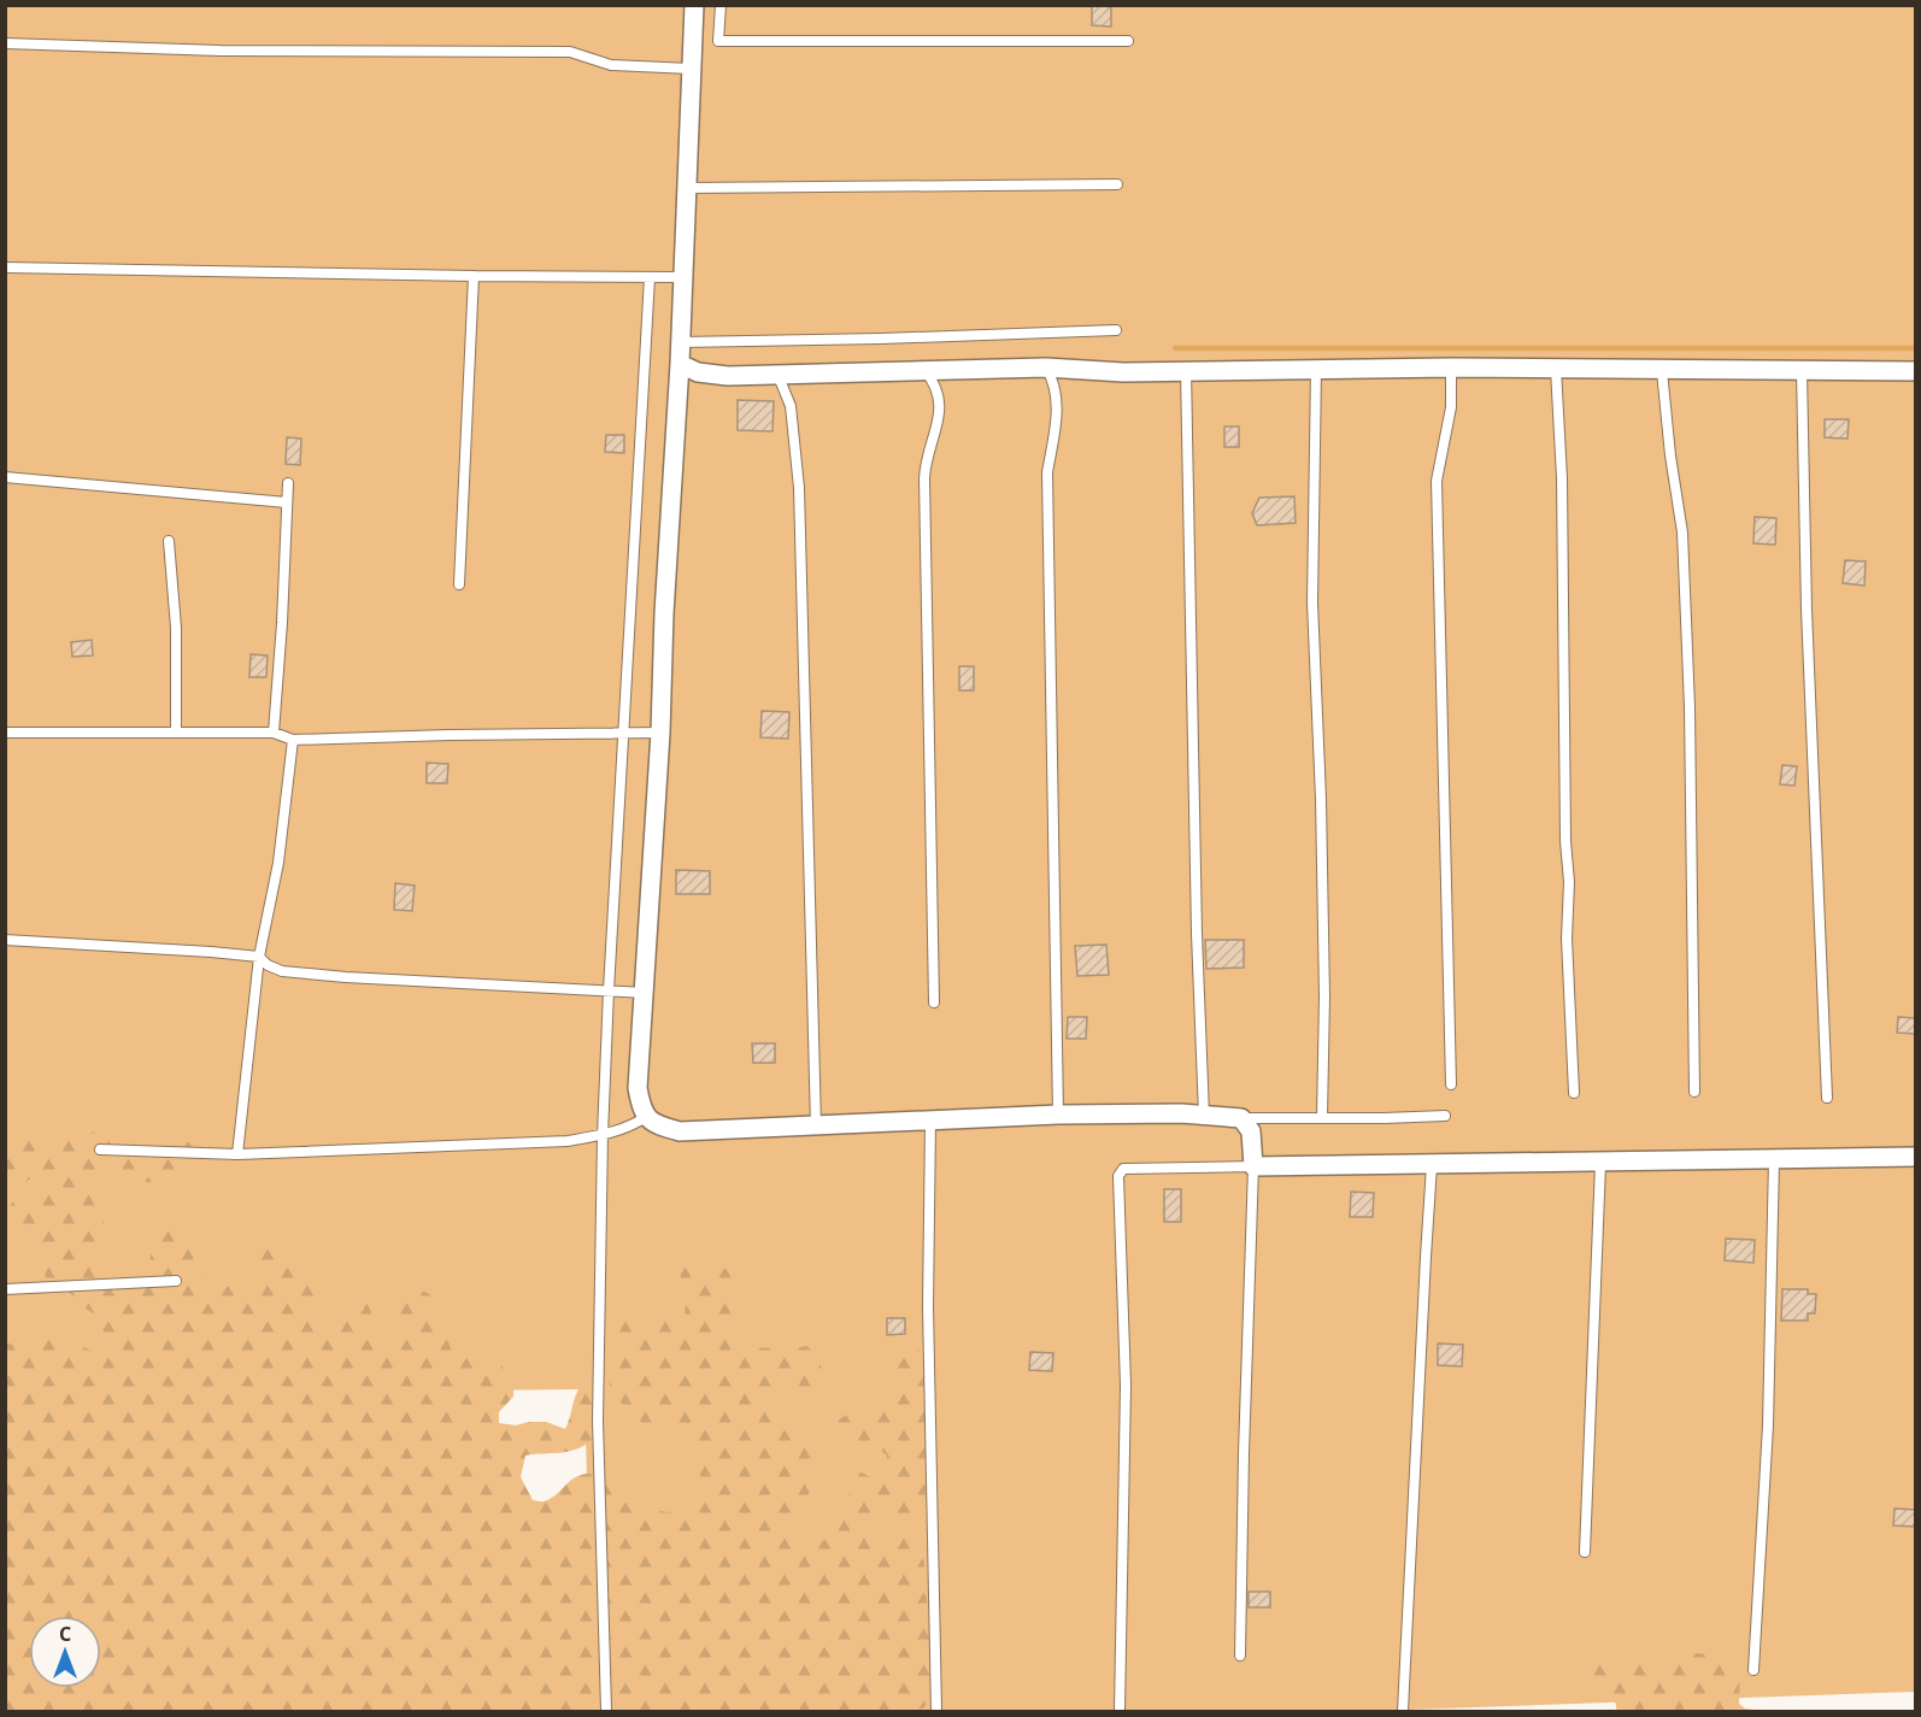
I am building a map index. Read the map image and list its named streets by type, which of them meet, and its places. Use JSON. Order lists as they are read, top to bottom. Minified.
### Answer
{"north":"top"}
